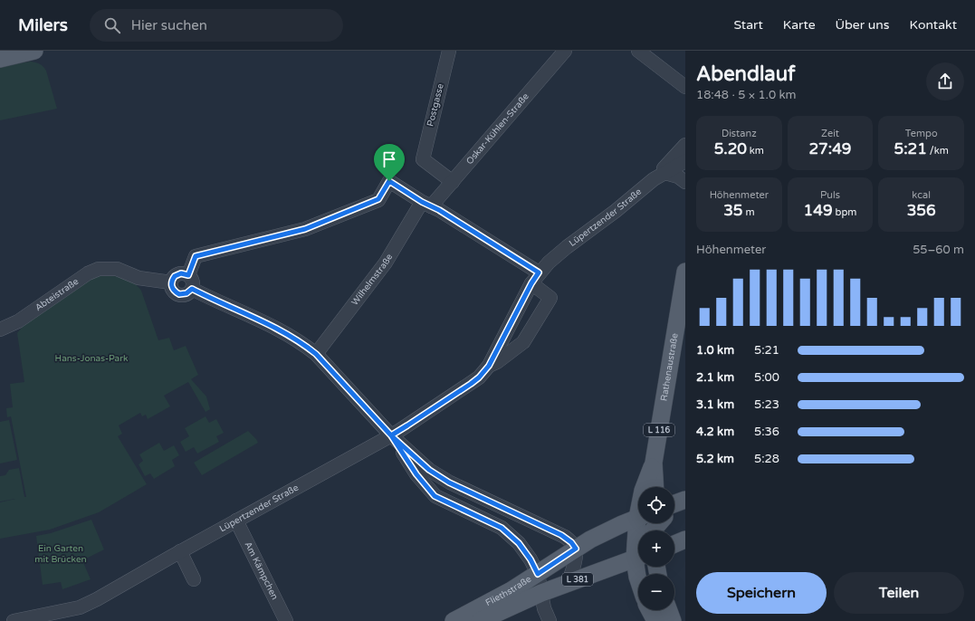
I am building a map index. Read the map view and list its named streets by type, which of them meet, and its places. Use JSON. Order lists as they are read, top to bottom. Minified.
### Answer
{"streets":{"main road":["Rathenaustraße","L 116","L 381","Fliethstraße"],"street":["Postgasse","Oskar-Kühlen-Straße","Lüpertzender Straße","Wilhelmstraße","Abteistraße","Am Kämpchen"]},"crossings":[["Postgasse","Oskar-Kühlen-Straße"],["Oskar-Kühlen-Straße","Wilhelmstraße"],["Lüpertzender Straße","Am Kämpchen"],["Rathenaustraße","Fliethstraße"]],"parks":["Hans-Jonas-Park","Ein Garten mit Brücken"],"page":{"header":"Milers","search":"Hier suchen","nav":["Start","Karte","Über uns","Kontakt"],"heading":["Abendlauf","18:48 · 5 × 1.0 km"],"stats":[["Distanz","5.20 km"],["Zeit","27:49"],["Tempo","5:21 /km"],["Höhenmeter","35 m"],["Puls","149 bpm"],["kcal","356"]],"chart":["Höhenmeter","55–60 m"],"list":[{"name":"1.0 km","note":"5:21"},{"name":"2.1 km","note":"5:00"},{"name":"3.1 km","note":"5:23"},{"name":"4.2 km","note":"5:36"},{"name":"5.2 km","note":"5:28"}],"map_buttons":["+","−"],"buttons":["Speichern","Teilen"]}}
